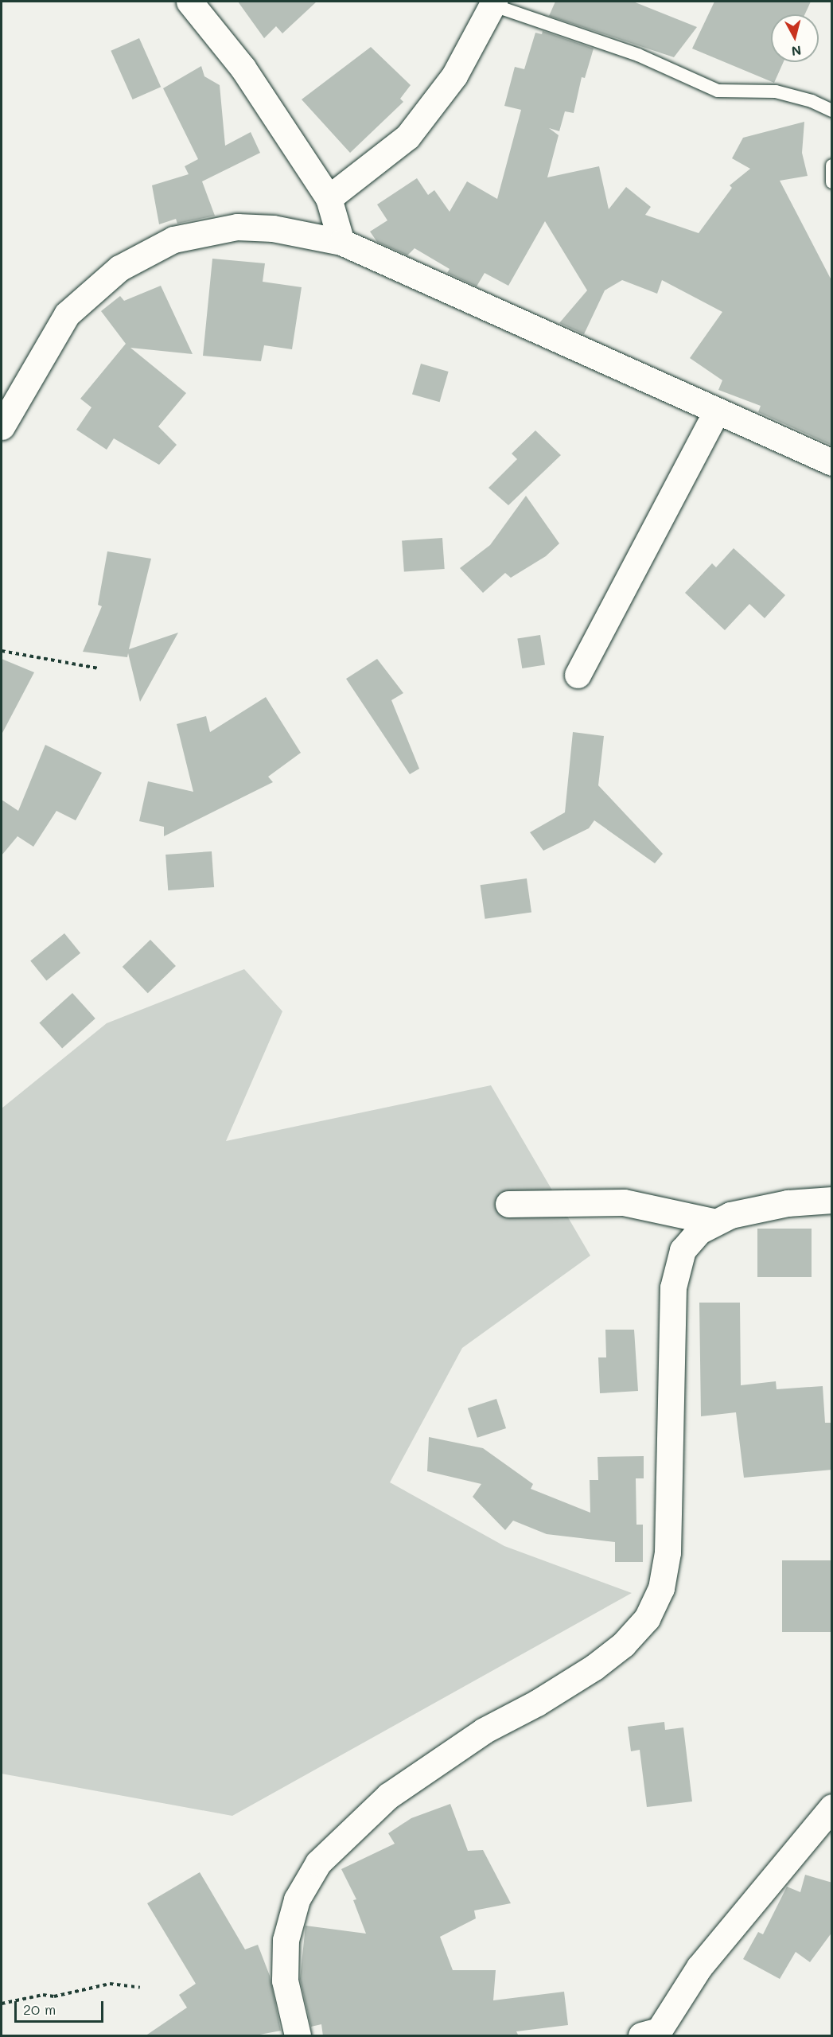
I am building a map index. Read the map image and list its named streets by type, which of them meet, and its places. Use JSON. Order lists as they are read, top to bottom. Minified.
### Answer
{"scale_bar":"20 m","north":"bottom"}
